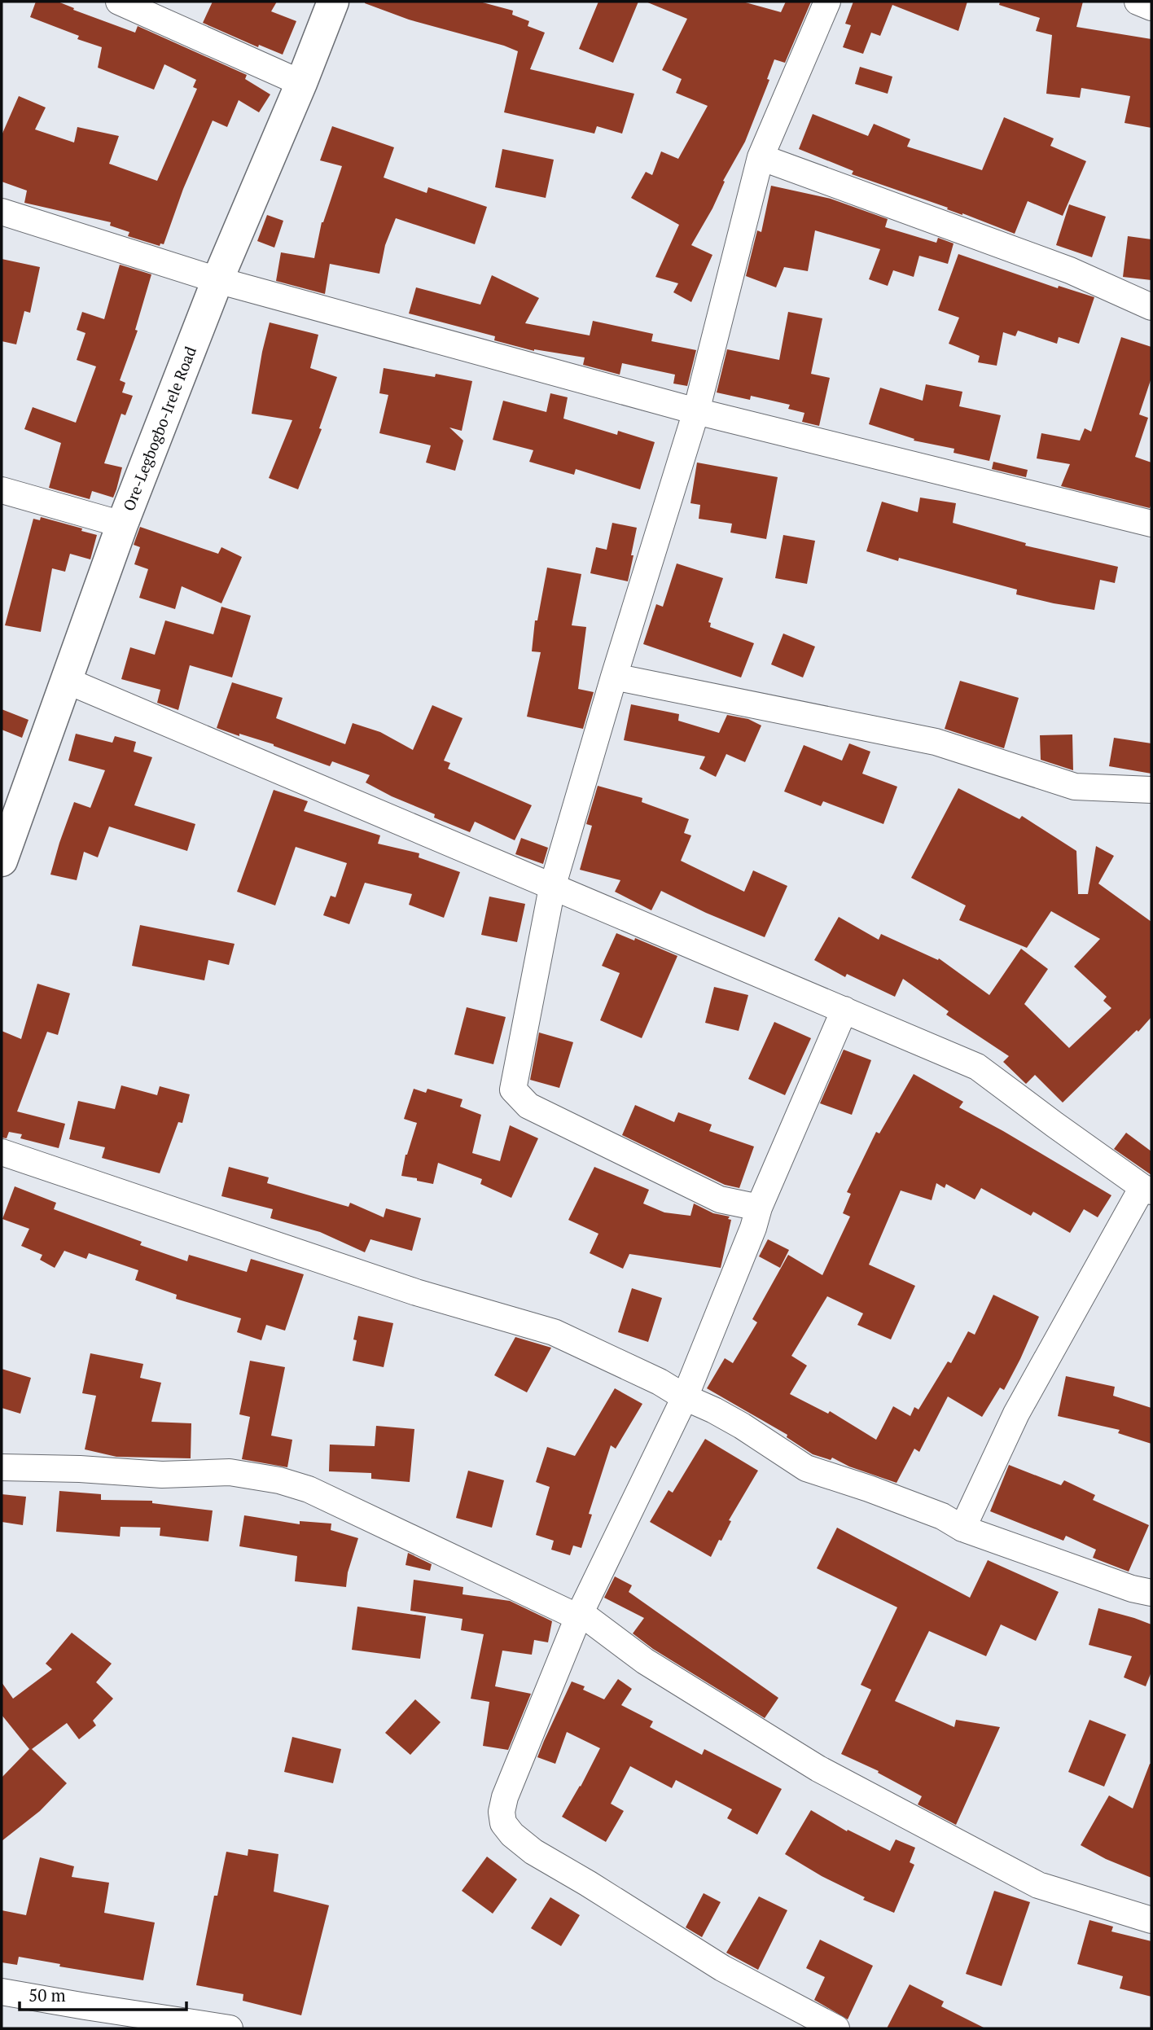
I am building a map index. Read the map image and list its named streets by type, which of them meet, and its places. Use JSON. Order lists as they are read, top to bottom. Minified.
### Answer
{"streets":{"main road":["Ore-Legbogbo-Irele Road"]},"scale_bar":"50 m"}
